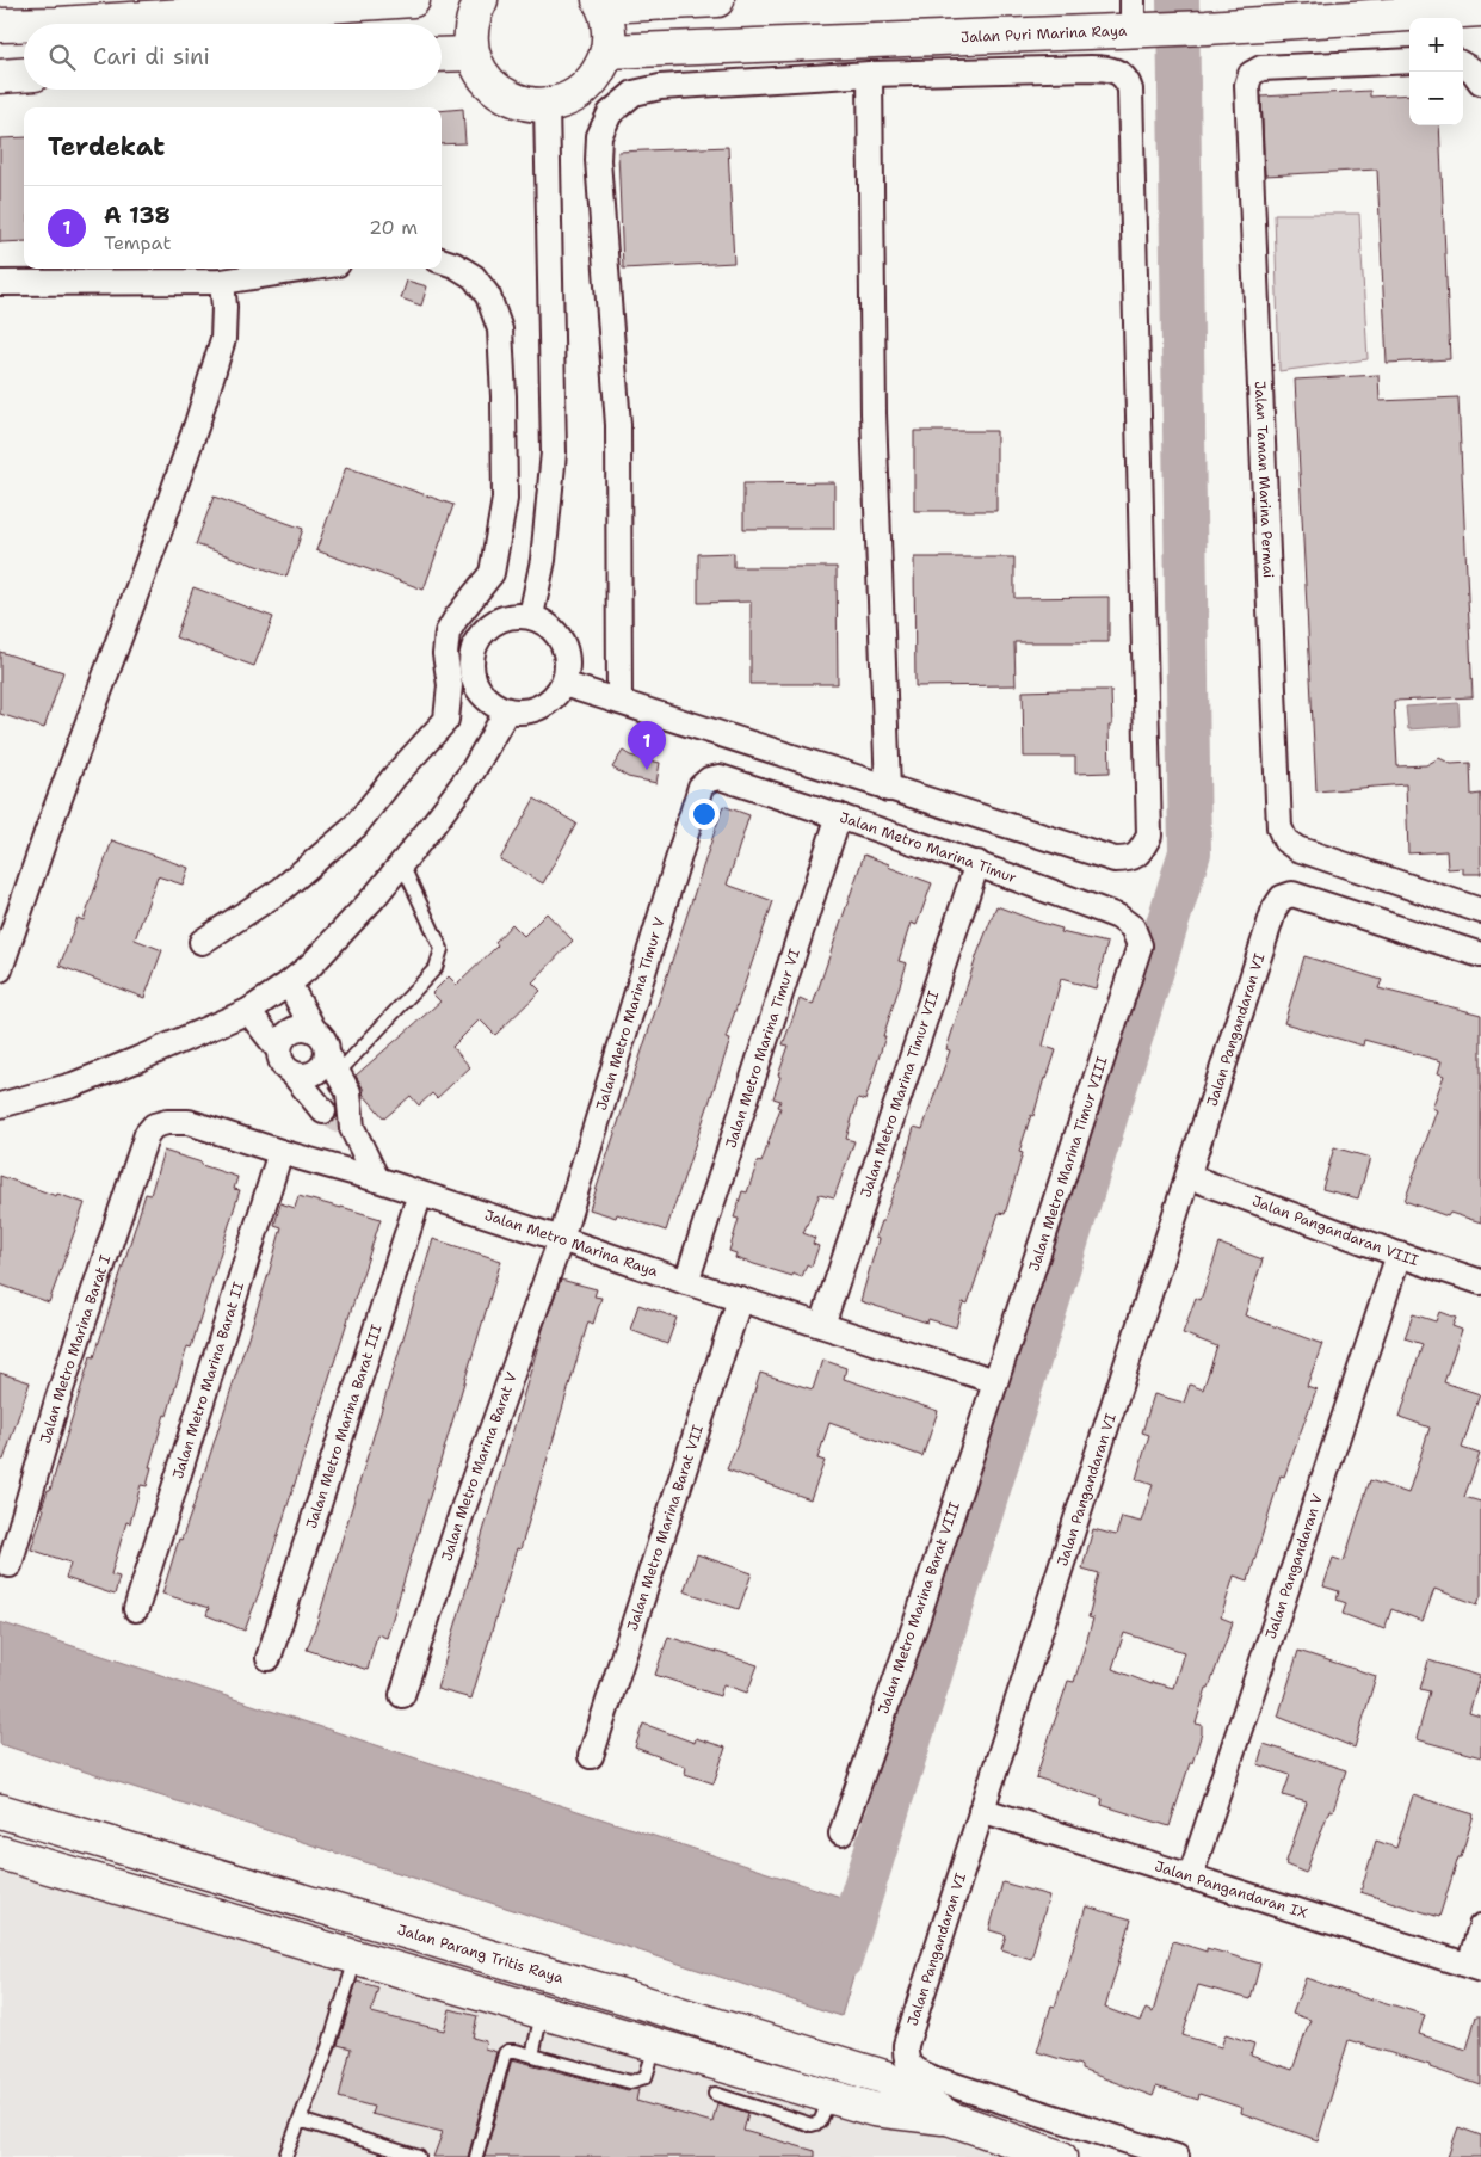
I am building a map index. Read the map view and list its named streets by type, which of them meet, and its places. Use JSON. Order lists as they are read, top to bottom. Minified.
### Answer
{"streets":{"street":["Jalan Puri Marina Raya","Jalan Taman Marina Permai","Jalan Metro Marina Timur","Jalan Metro Marina Timur V","Jalan Pangandaran VI","Jalan Metro Marina Timur VI","Jalan Metro Marina Timur VII","Jalan Metro Marina Timur VIII","Jalan Pangandaran VIII","Jalan Metro Marina Raya","Jalan Metro Marina Barat I","Jalan Metro Marina Barat II","Jalan Metro Marina Barat III","Jalan Metro Marina Barat V","Jalan Metro Marina Barat VII","Jalan Pangandaran V","Jalan Metro Marina Barat VIII","Jalan Pangandaran IX","Jalan Parang Tritis Raya"]},"crossings":[["Jalan Metro Marina Timur","Jalan Metro Marina Timur V"],["Jalan Metro Marina Timur","Jalan Metro Marina Timur VI"],["Jalan Metro Marina Timur","Jalan Metro Marina Timur VII"],["Jalan Metro Marina Timur","Jalan Metro Marina Timur VIII"],["Jalan Metro Marina Timur V","Jalan Metro Marina Raya"],["Jalan Metro Marina Timur V","Jalan Metro Marina Barat V"],["Jalan Pangandaran VI","Jalan Pangandaran VIII"],["Jalan Pangandaran VI","Jalan Pangandaran IX"],["Jalan Metro Marina Timur VI","Jalan Metro Marina Raya"],["Jalan Metro Marina Timur VII","Jalan Metro Marina Raya"],["Jalan Metro Marina Timur VIII","Jalan Metro Marina Raya"],["Jalan Metro Marina Timur VIII","Jalan Metro Marina Barat VIII"],["Jalan Pangandaran VIII","Jalan Pangandaran V"],["Jalan Metro Marina Raya","Jalan Metro Marina Barat I"],["Jalan Metro Marina Raya","Jalan Metro Marina Barat II"],["Jalan Metro Marina Raya","Jalan Metro Marina Barat III"],["Jalan Metro Marina Raya","Jalan Metro Marina Barat V"],["Jalan Metro Marina Raya","Jalan Metro Marina Barat VII"],["Jalan Metro Marina Raya","Jalan Metro Marina Barat VIII"],["Jalan Pangandaran V","Jalan Pangandaran IX"]],"page":{"map_buttons":["+","−"],"search":"Cari di sini","heading":"Terdekat","list":[{"mark":"1","name":"A 138","note":"Tempat","value":"20 m"}],"pins":"1"}}
